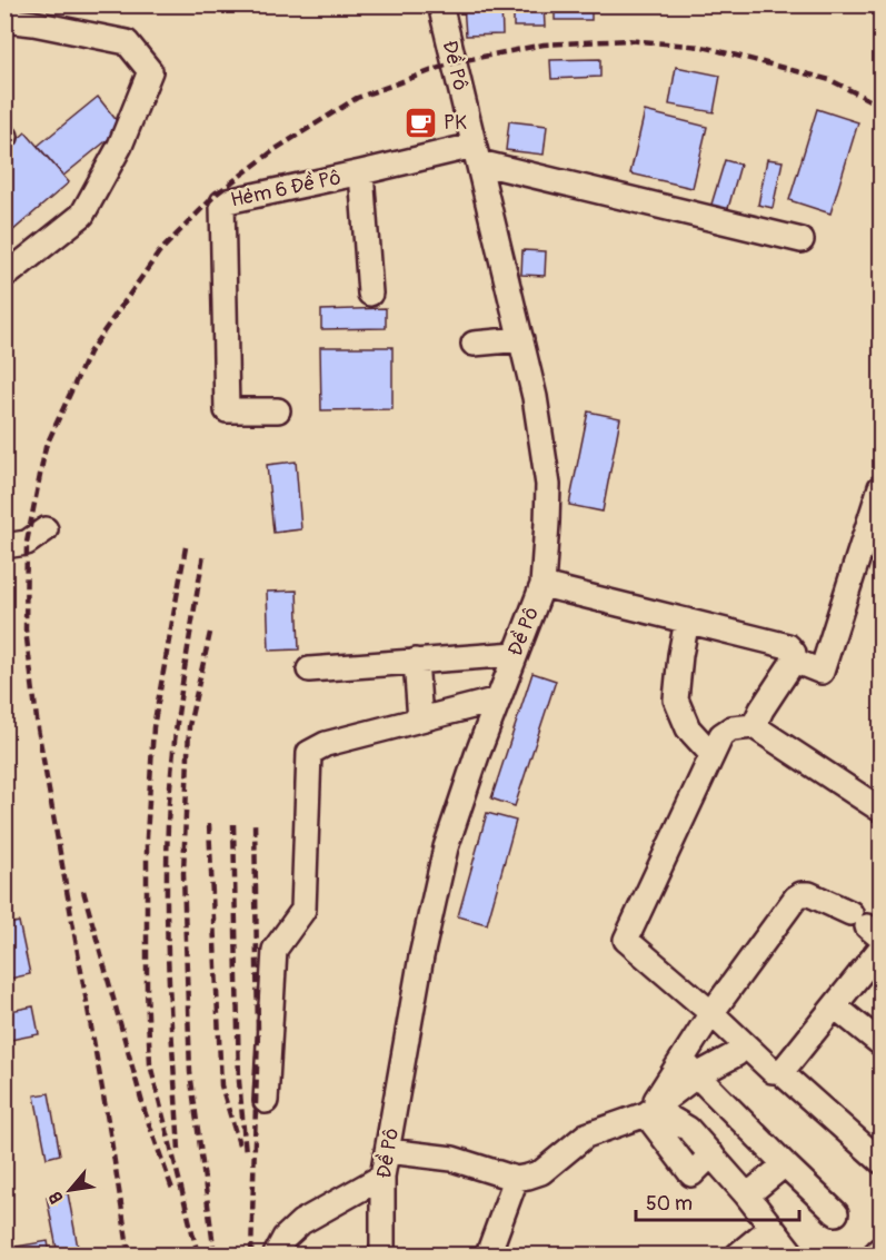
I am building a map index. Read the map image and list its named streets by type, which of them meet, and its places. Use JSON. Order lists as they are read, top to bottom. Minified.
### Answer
{"streets":{"street":["Đề Pô","Hẻm 6 Đề Pô"]},"crossings":[["Đề Pô","Hẻm 6 Đề Pô"]],"places":{"cafe":["PK"]},"scale_bar":"50 m","north":"bottom left"}
